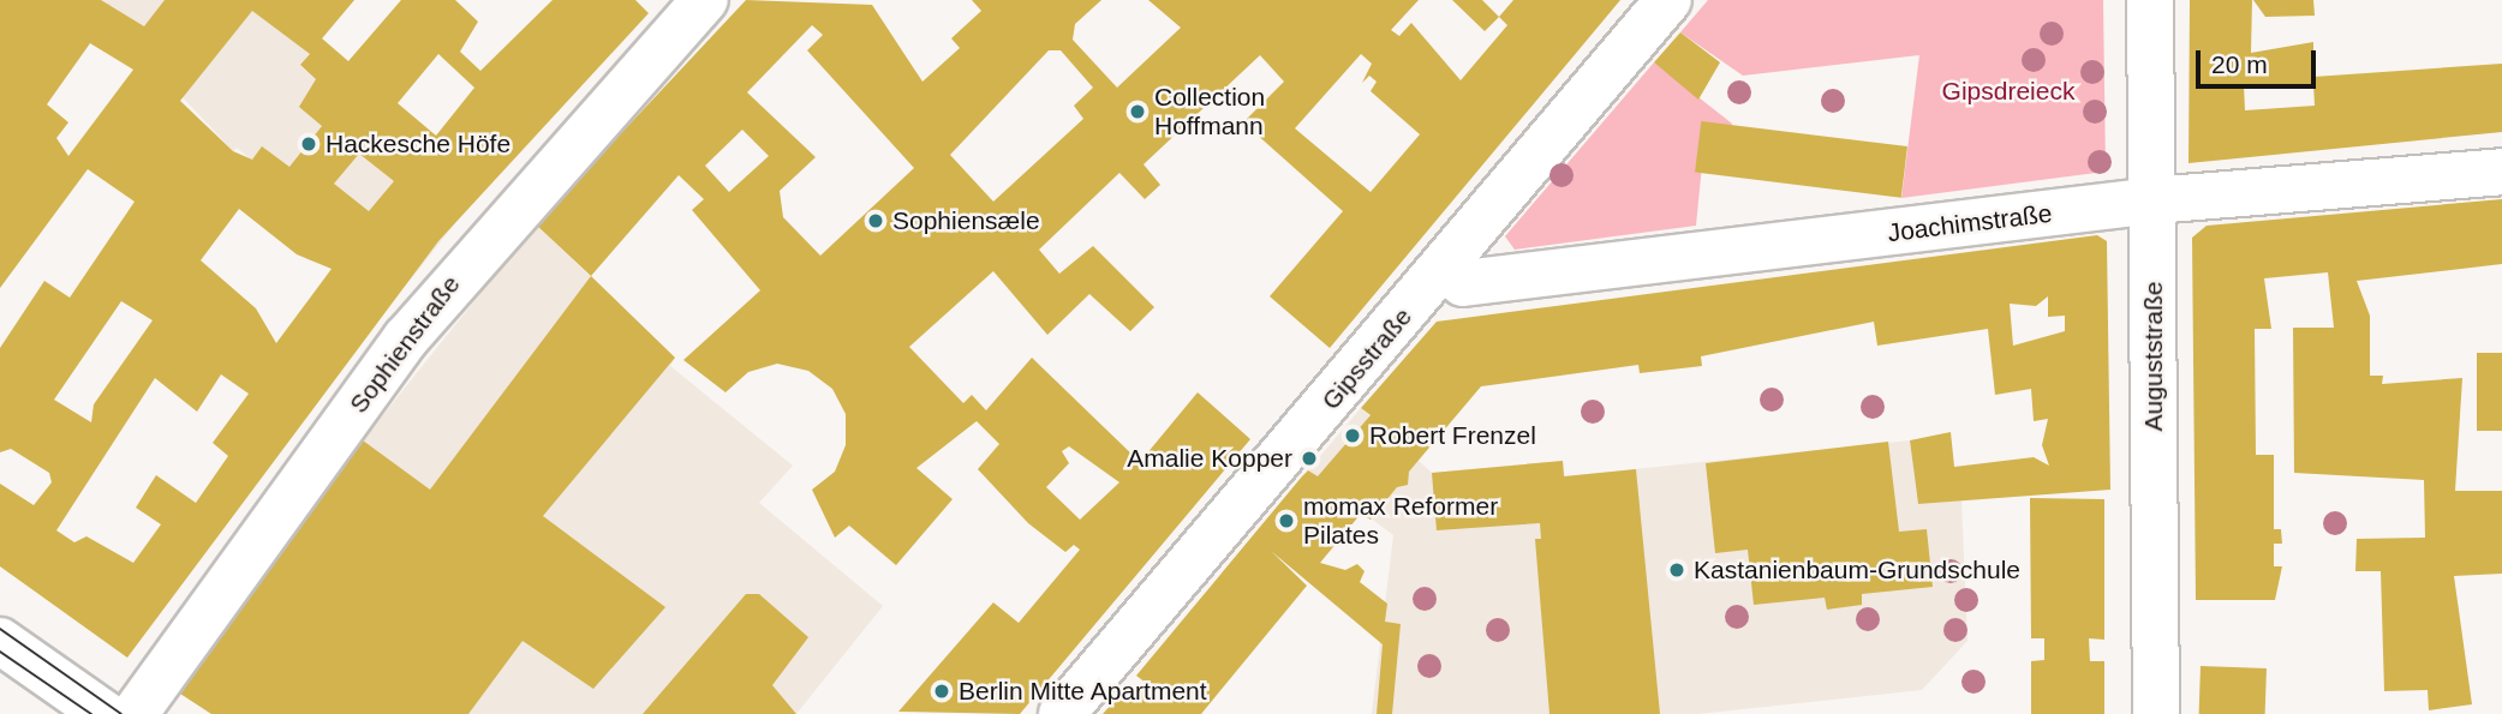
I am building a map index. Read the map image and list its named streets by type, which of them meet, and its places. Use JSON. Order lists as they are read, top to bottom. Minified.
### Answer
{"streets":{"street":["Joachimstraße","Sophienstraße","Auguststraße","Gipsstraße"]},"crossings":[["Joachimstraße","Auguststraße"],["Joachimstraße","Gipsstraße"]],"parks":["Gipsdreieck"],"places":["Collection Hoffmann","Hackesche Höfe","Sophiensæle","Robert Frenzel","Amalie Kopper","momax Reformer Pilates","Kastanienbaum-Grundschule","Berlin Mitte Apartment"],"scale_bar":"20 m"}
